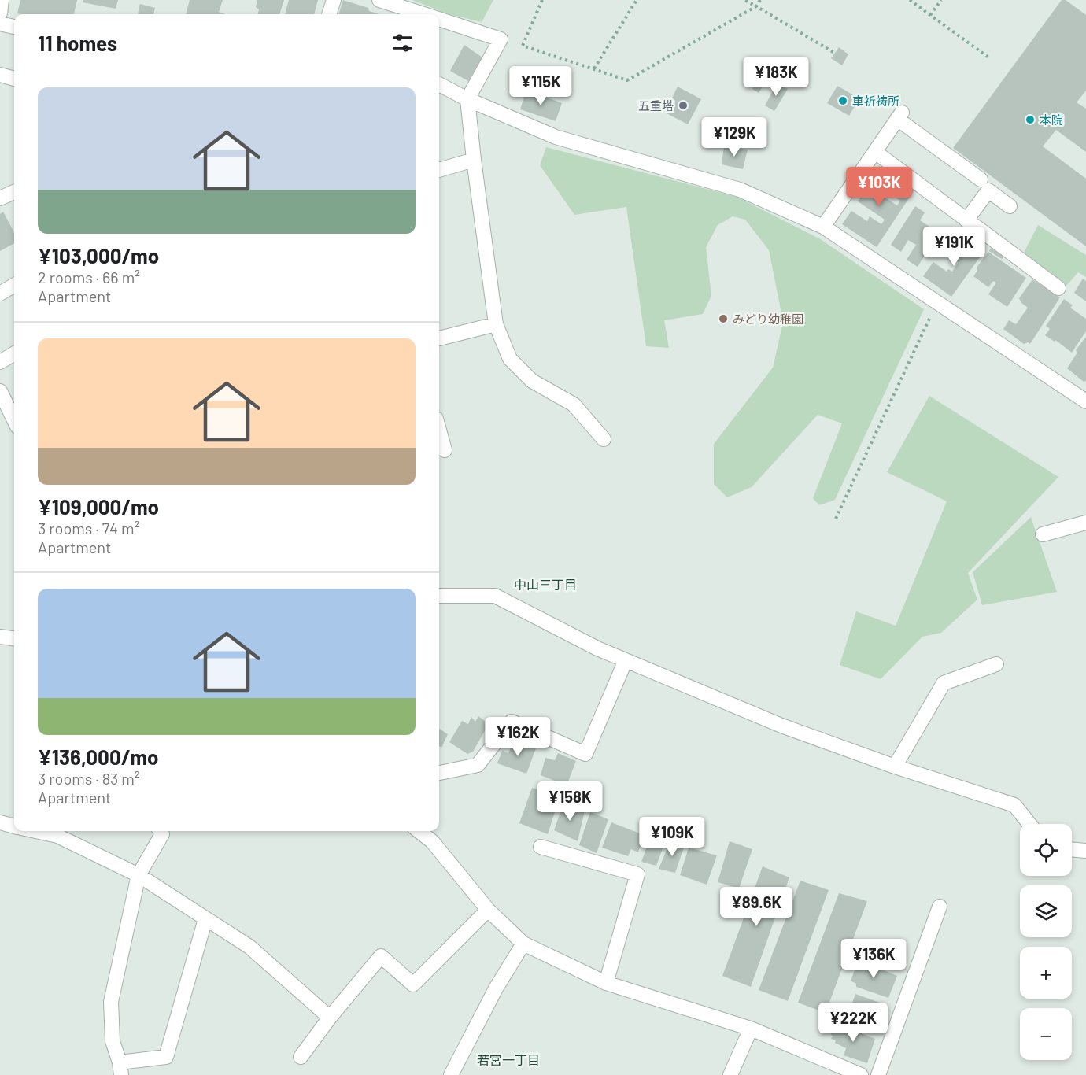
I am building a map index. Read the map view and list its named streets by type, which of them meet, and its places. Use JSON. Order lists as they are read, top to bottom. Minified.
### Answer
{"districts":["中山三丁目","若宮一丁目"],"places":["車祈祷所","五重塔","本院","みどり幼稚園"],"page":{"heading":"11 homes","price":["¥183K","¥115K","¥129K","¥103K","¥191K","¥162K","¥158K","¥109K","¥89.6K","¥136K","¥222K"],"list":[{"name":"¥103,000/mo","note":"2 rooms · 66 m² · Apartment"},{"name":"¥109,000/mo","note":"3 rooms · 74 m² · Apartment"},{"name":"¥136,000/mo","note":"3 rooms · 83 m² · Apartment"}],"map_buttons":["+","−"]}}
